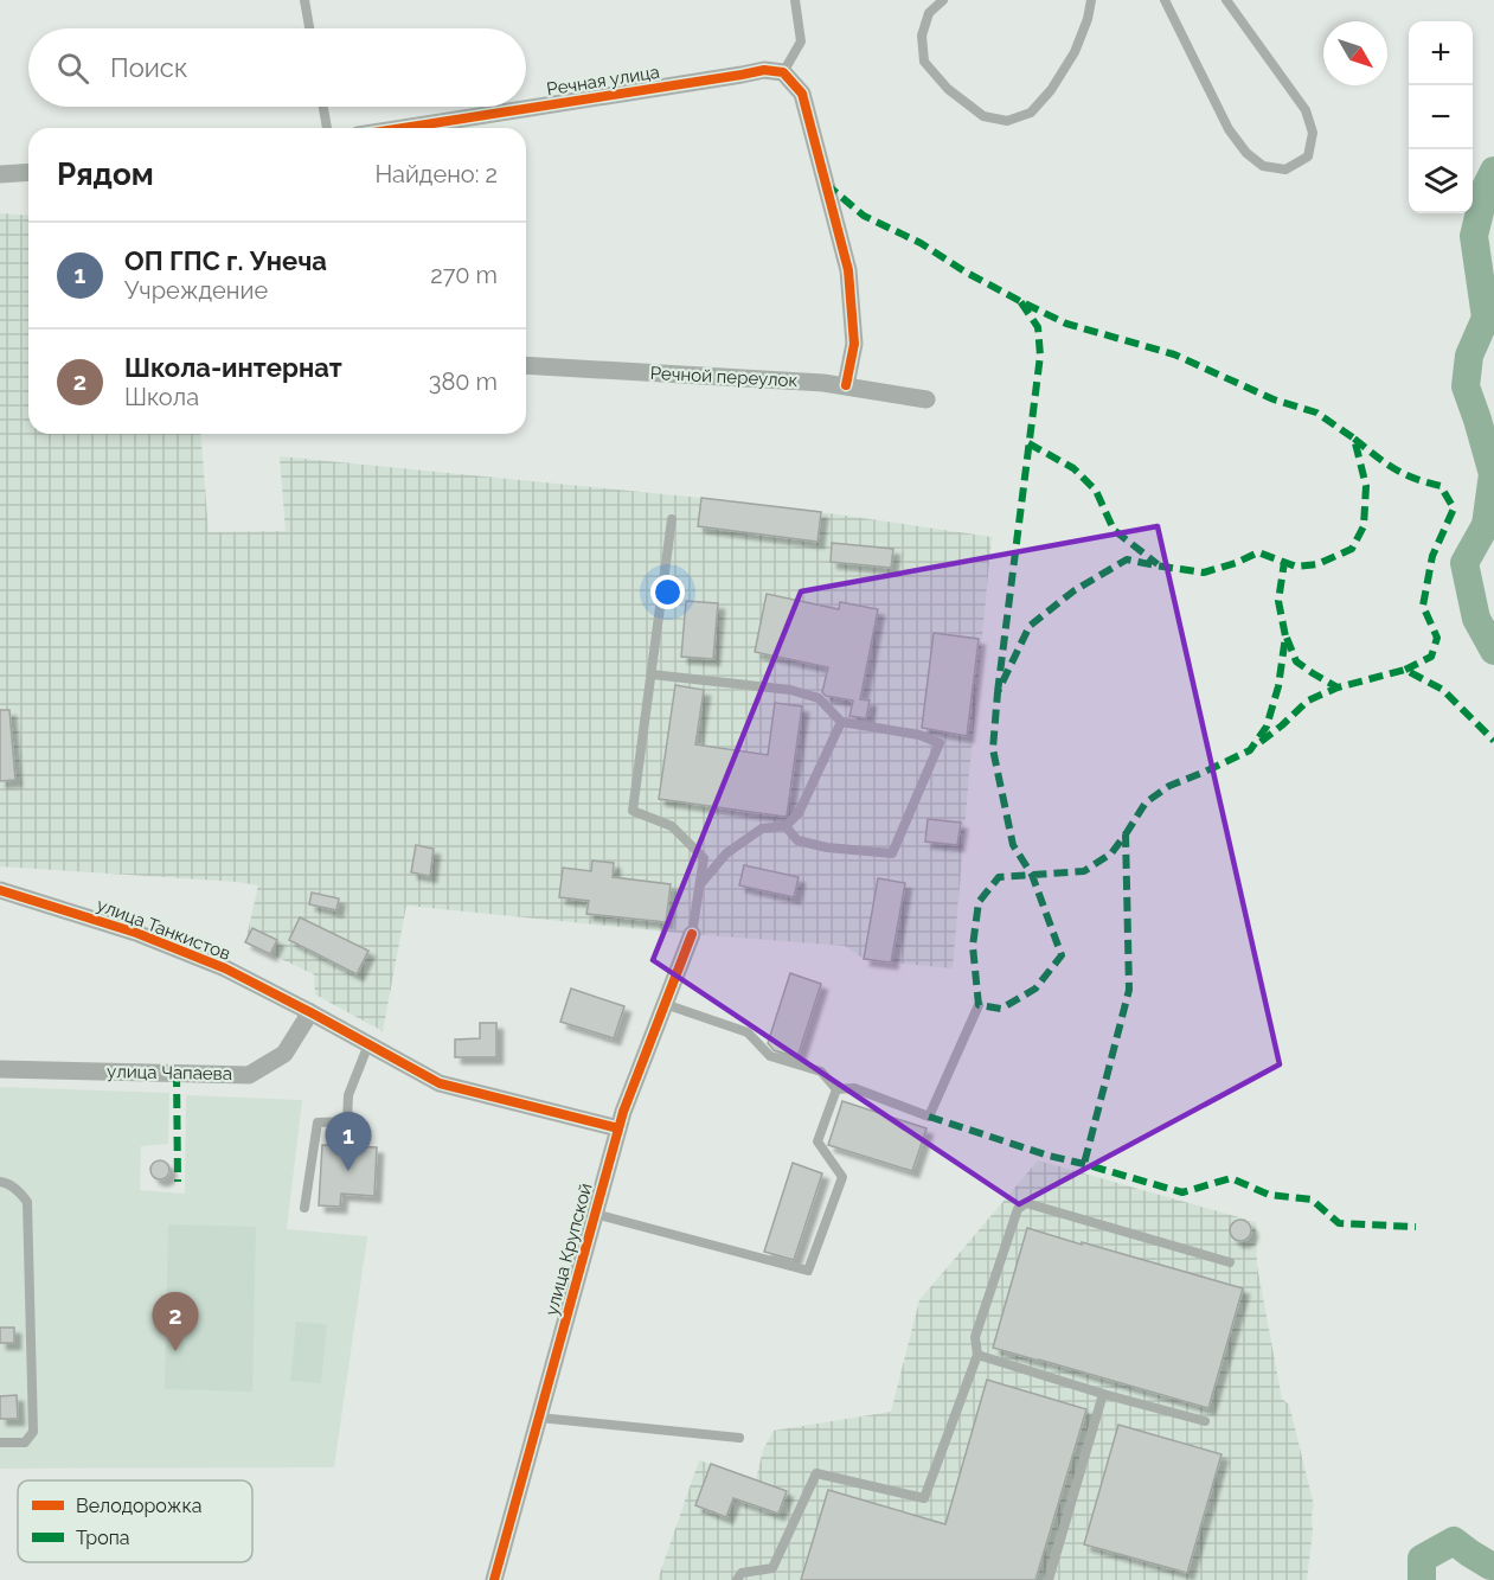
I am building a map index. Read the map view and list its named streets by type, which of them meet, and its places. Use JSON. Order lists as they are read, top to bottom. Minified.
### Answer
{"streets":{"street":["Речная улица","Речной переулок","улица Танкистов","улица Чапаева","улица Крупской"]},"crossings":[["улица Танкистов","улица Чапаева"],["улица Танкистов","улица Крупской"]],"legend":["Велодорожка","Тропа"],"north":"bottom right","page":{"map_buttons":["+","−"],"search":"Поиск","heading":["Рядом","Найдено: 2"],"list":[{"mark":"1","name":"ОП ГПС г. Унеча","note":"Учреждение","value":"270 m"},{"mark":"2","name":"Школа-интернат","note":"Школа","value":"380 m"}],"pins":["1","2"]}}
